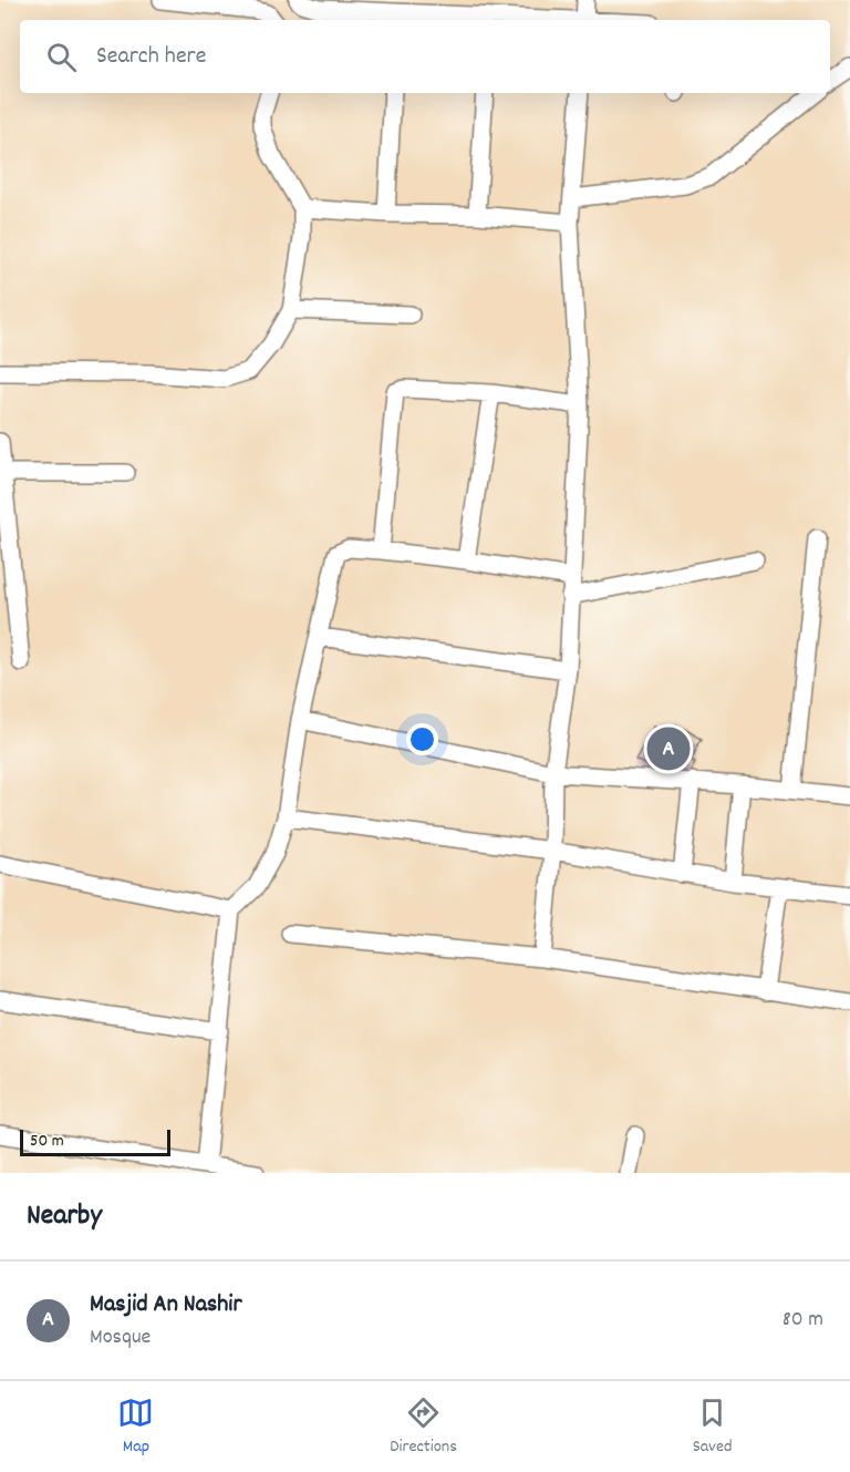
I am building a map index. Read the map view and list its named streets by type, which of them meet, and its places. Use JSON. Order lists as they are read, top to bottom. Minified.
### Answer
{"scale_bar":"50 m","page":{"search":"Search here","pins":"A","scale":"50 m","heading":"Nearby","list":[{"mark":"A","name":"Masjid An Nashir","note":"Mosque","value":"80 m"}],"nav":["Map","Directions","Saved"]}}
